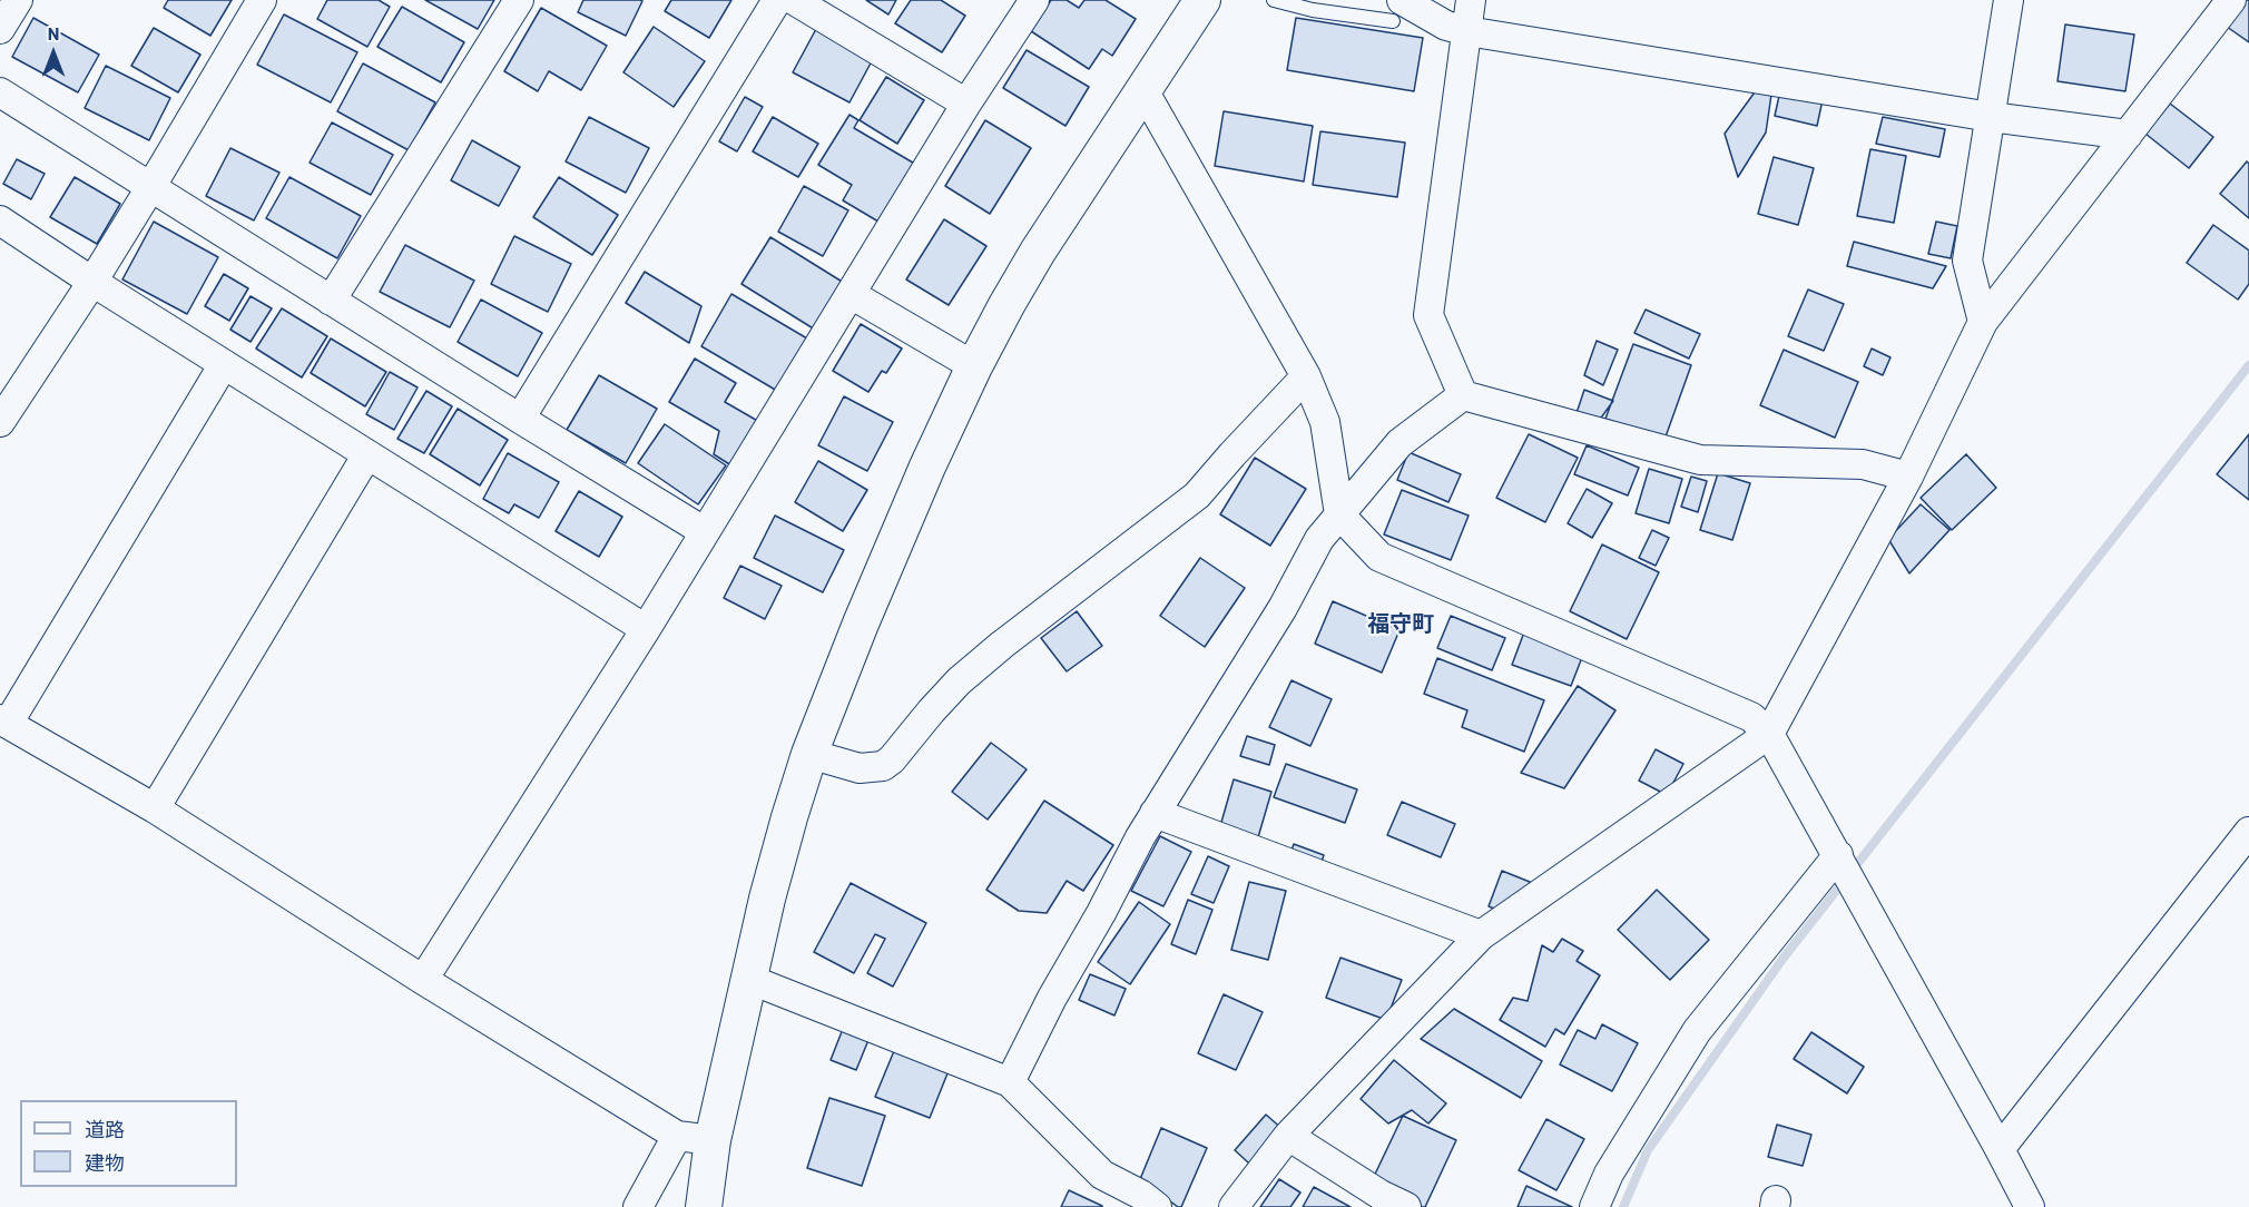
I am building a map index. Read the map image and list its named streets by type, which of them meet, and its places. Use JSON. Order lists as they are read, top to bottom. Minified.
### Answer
{"districts":["福守町"],"legend":["道路","建物"],"north":"top"}
